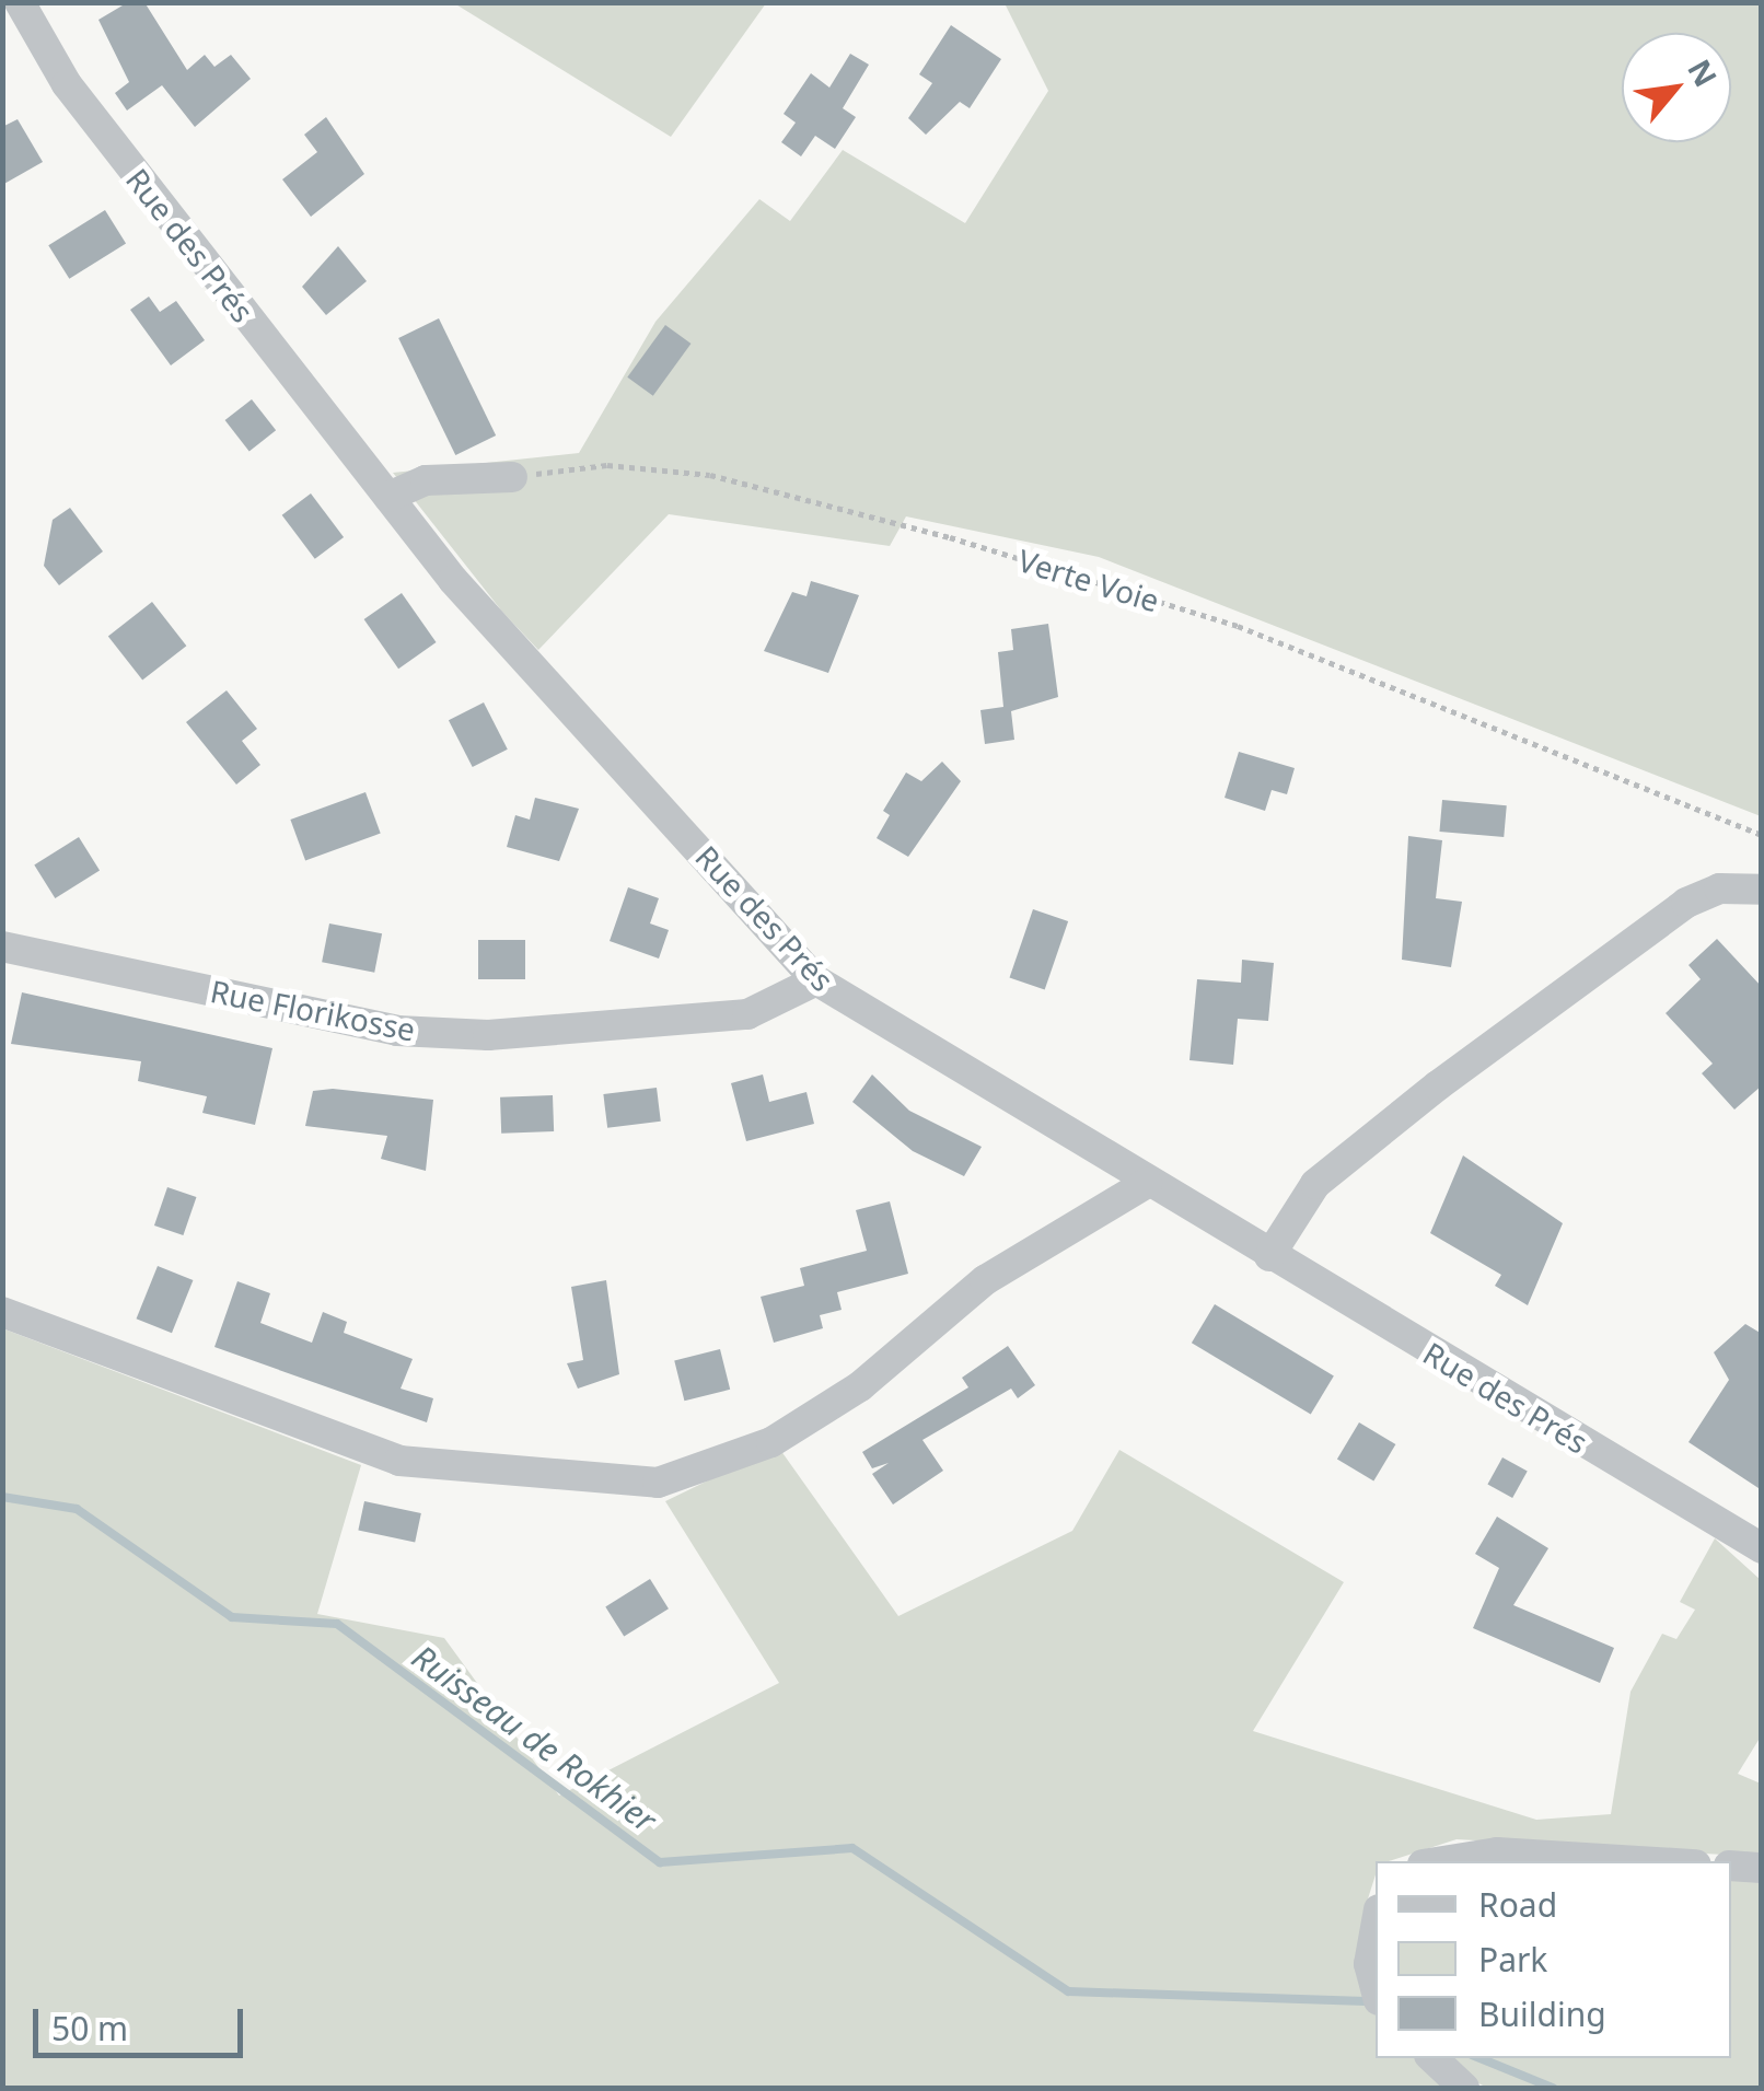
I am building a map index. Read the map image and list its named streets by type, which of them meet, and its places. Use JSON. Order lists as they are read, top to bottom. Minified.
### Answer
{"streets":{"street":["Rue des Prés","Rue Florikosse"],"path":["Verte Voie"]},"crossings":[["Rue des Prés","Rue Florikosse"]],"water":["Ruisseau de Rokhier"],"legend":["Road","Park","Building"],"scale_bar":"50 m","north":"top right"}
